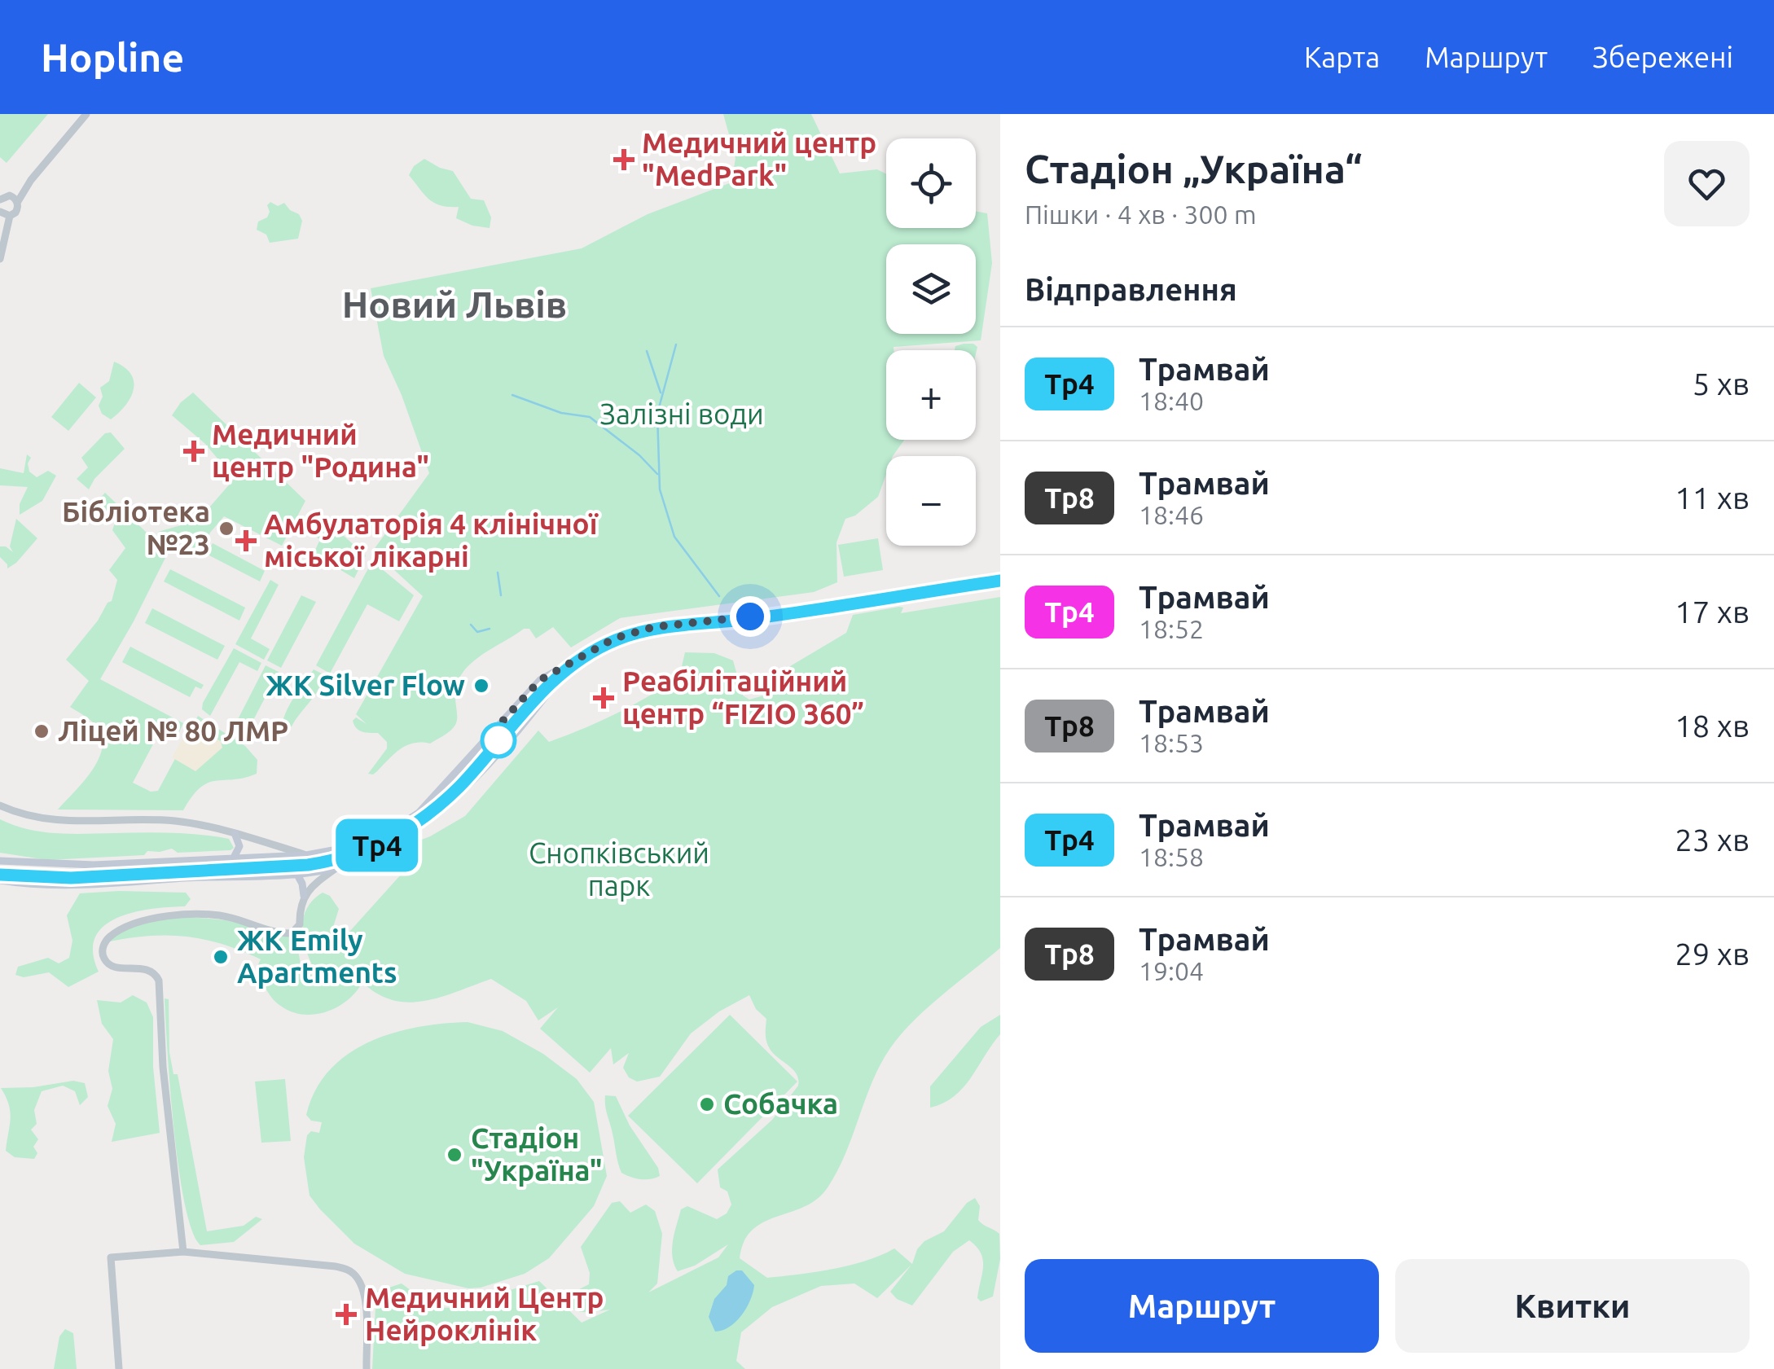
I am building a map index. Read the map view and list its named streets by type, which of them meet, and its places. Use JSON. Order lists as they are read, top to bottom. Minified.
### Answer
{"districts":["Новий Львів"],"parks":["Залізні води","Снопківський парк"],"places":{"health":["Медичний центр \"MedPark\"","Медичний центр \"Родина\"","Амбулаторія 4 клінічної міської лікарні","Реабілітаційний центр “FIZIO 360”","Медичний Центр Нейроклінік"],"other":["Бібліотека №23","ЖК Silver Flow","Ліцей № 80 ЛМР","ЖК Emily Apartments","Собачка","Стадіон \"Україна\""]},"lines":["tram line Тр4"],"page":{"header":"Hopline","nav":["Карта","Маршрут","Збережені"],"on_map":"Тр4","heading":[["Стадіон „Україна“","Пішки · 4 хв · 300 m"],"Відправлення"],"map_buttons":["+","−"],"list":[{"mark":"Тр4","name":"Трамвай","note":"18:40","value":"5 хв"},{"mark":"Тр8","name":"Трамвай","note":"18:46","value":"11 хв"},{"mark":"Тр4","name":"Трамвай","note":"18:52","value":"17 хв"},{"mark":"Тр8","name":"Трамвай","note":"18:53","value":"18 хв"},{"mark":"Тр4","name":"Трамвай","note":"18:58","value":"23 хв"},{"mark":"Тр8","name":"Трамвай","note":"19:04","value":"29 хв"}],"buttons":["Маршрут","Квитки"]}}
